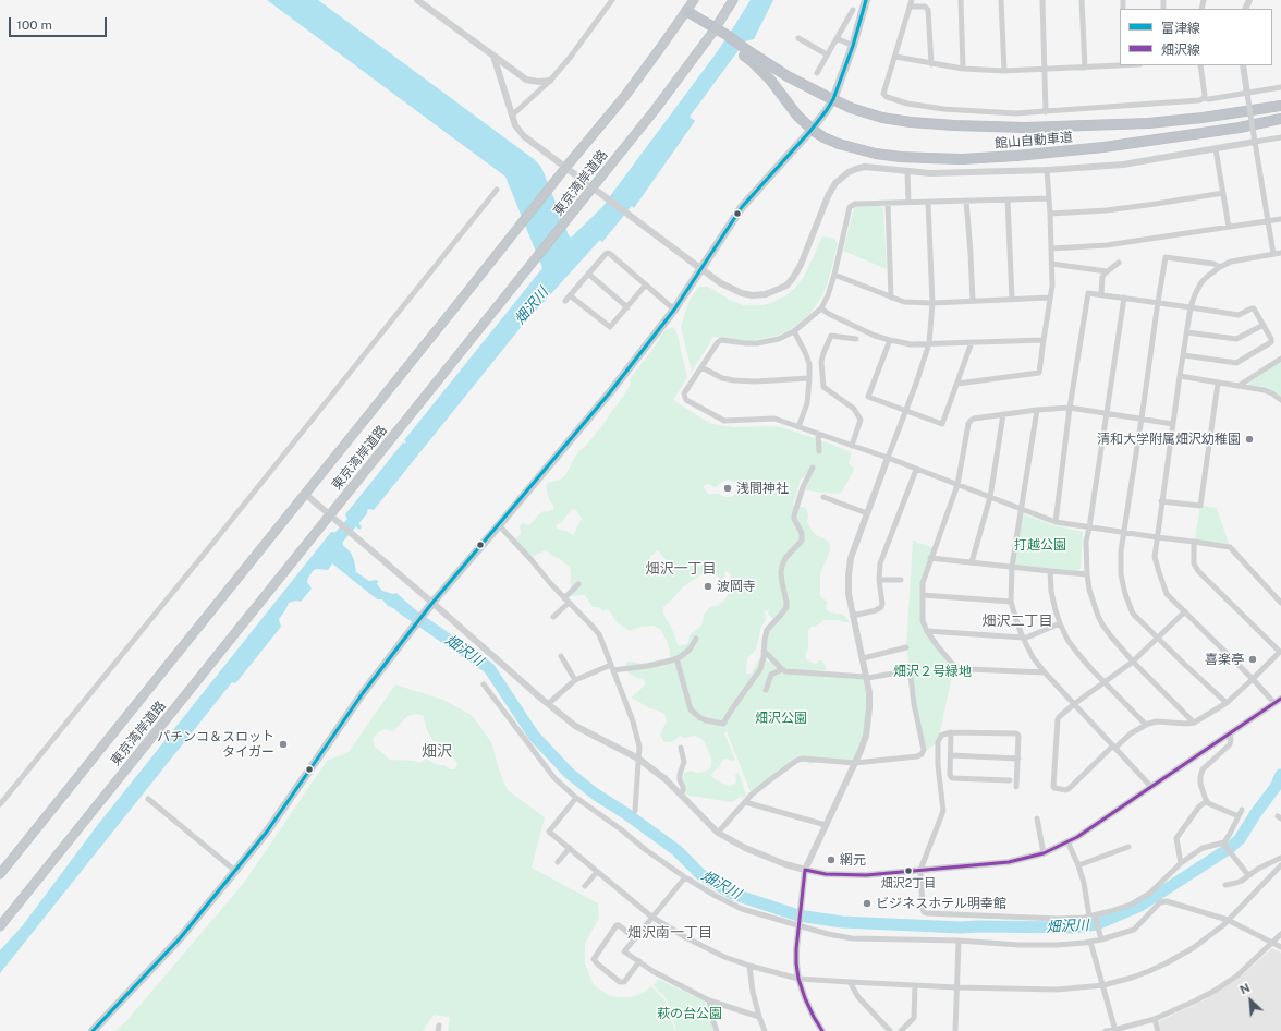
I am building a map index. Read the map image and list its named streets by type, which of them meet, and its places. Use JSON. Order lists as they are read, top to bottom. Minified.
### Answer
{"streets":{"highway":["館山自動車道","東京湾岸道路"]},"districts":["畑沢一丁目","畑沢二丁目","畑沢","畑沢南一丁目"],"water":["畑沢川"],"parks":["打越公園","畑沢２号緑地","畑沢公園","萩の台公園"],"places":["清和大学附属畑沢幼稚園","浅間神社","波岡寺","喜楽亭","パチンコ＆スロット タイガー","網元","畑沢2丁目","ビジネスホテル明幸館"],"lines":["transit line 富津線","transit line 畑沢線"],"legend":["富津線","畑沢線"],"scale_bar":"100 m","north":"top left"}
